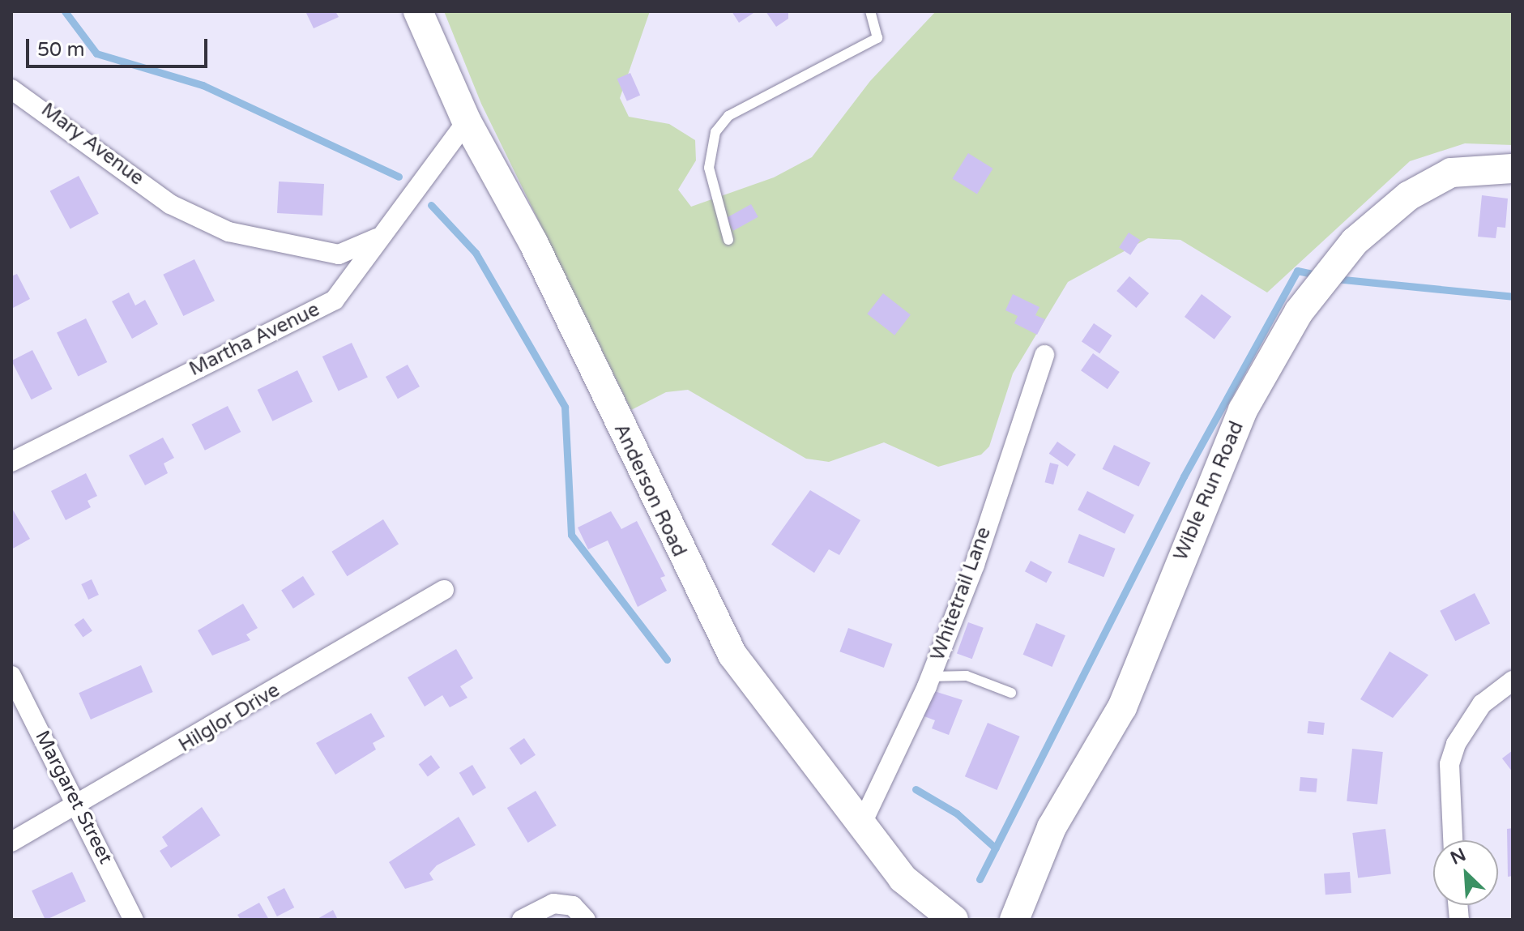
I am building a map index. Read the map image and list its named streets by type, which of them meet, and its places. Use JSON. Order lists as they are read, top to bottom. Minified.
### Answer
{"streets":{"street":["Mary Avenue","Martha Avenue","Anderson Road","Wible Run Road","Whitetrail Lane","Hilglor Drive","Margaret Street"]},"crossings":[["Mary Avenue","Martha Avenue"],["Martha Avenue","Anderson Road"],["Anderson Road","Whitetrail Lane"],["Hilglor Drive","Margaret Street"]],"scale_bar":"50 m","north":"top left"}
